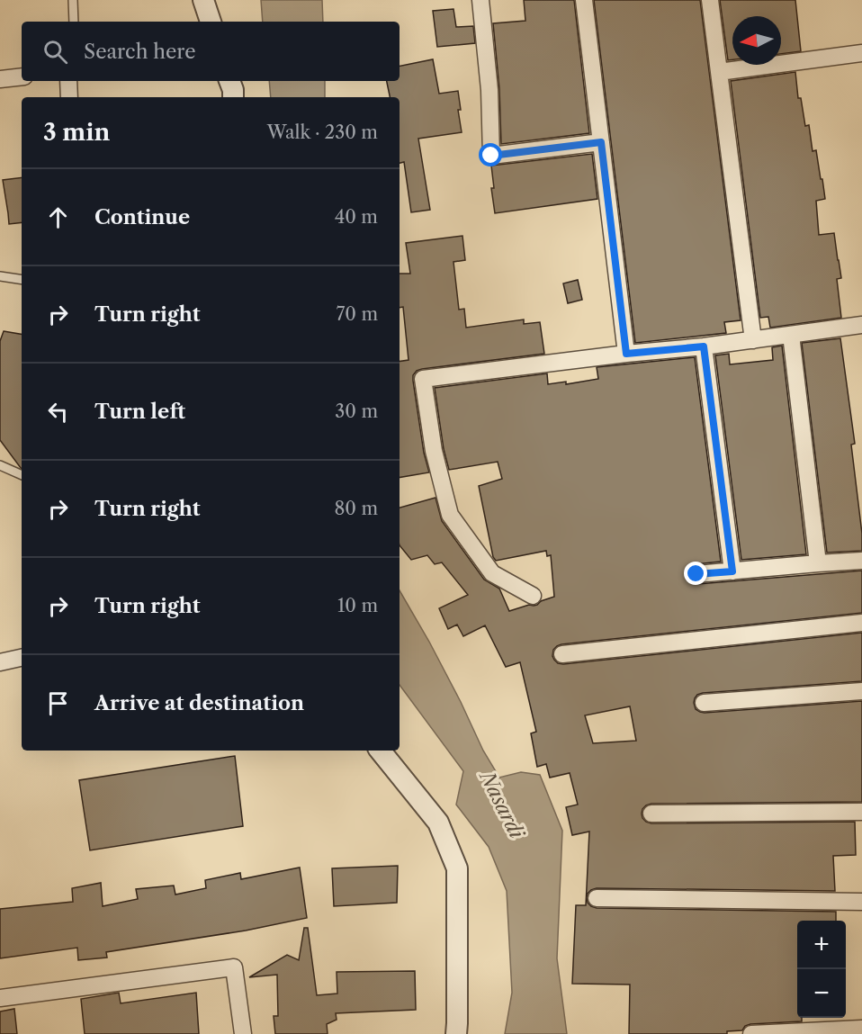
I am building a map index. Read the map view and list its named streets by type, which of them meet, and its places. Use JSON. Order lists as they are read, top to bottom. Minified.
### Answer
{"water":["Nasardi"],"north":"left","page":{"search":"Search here","heading":["3 min","Walk · 230 m"],"list":[["Continue","40 m"],["Turn right","70 m"],["Turn left","30 m"],["Turn right","80 m"],["Turn right","10 m"],"Arrive at destination"],"map_buttons":["+","−"]}}
